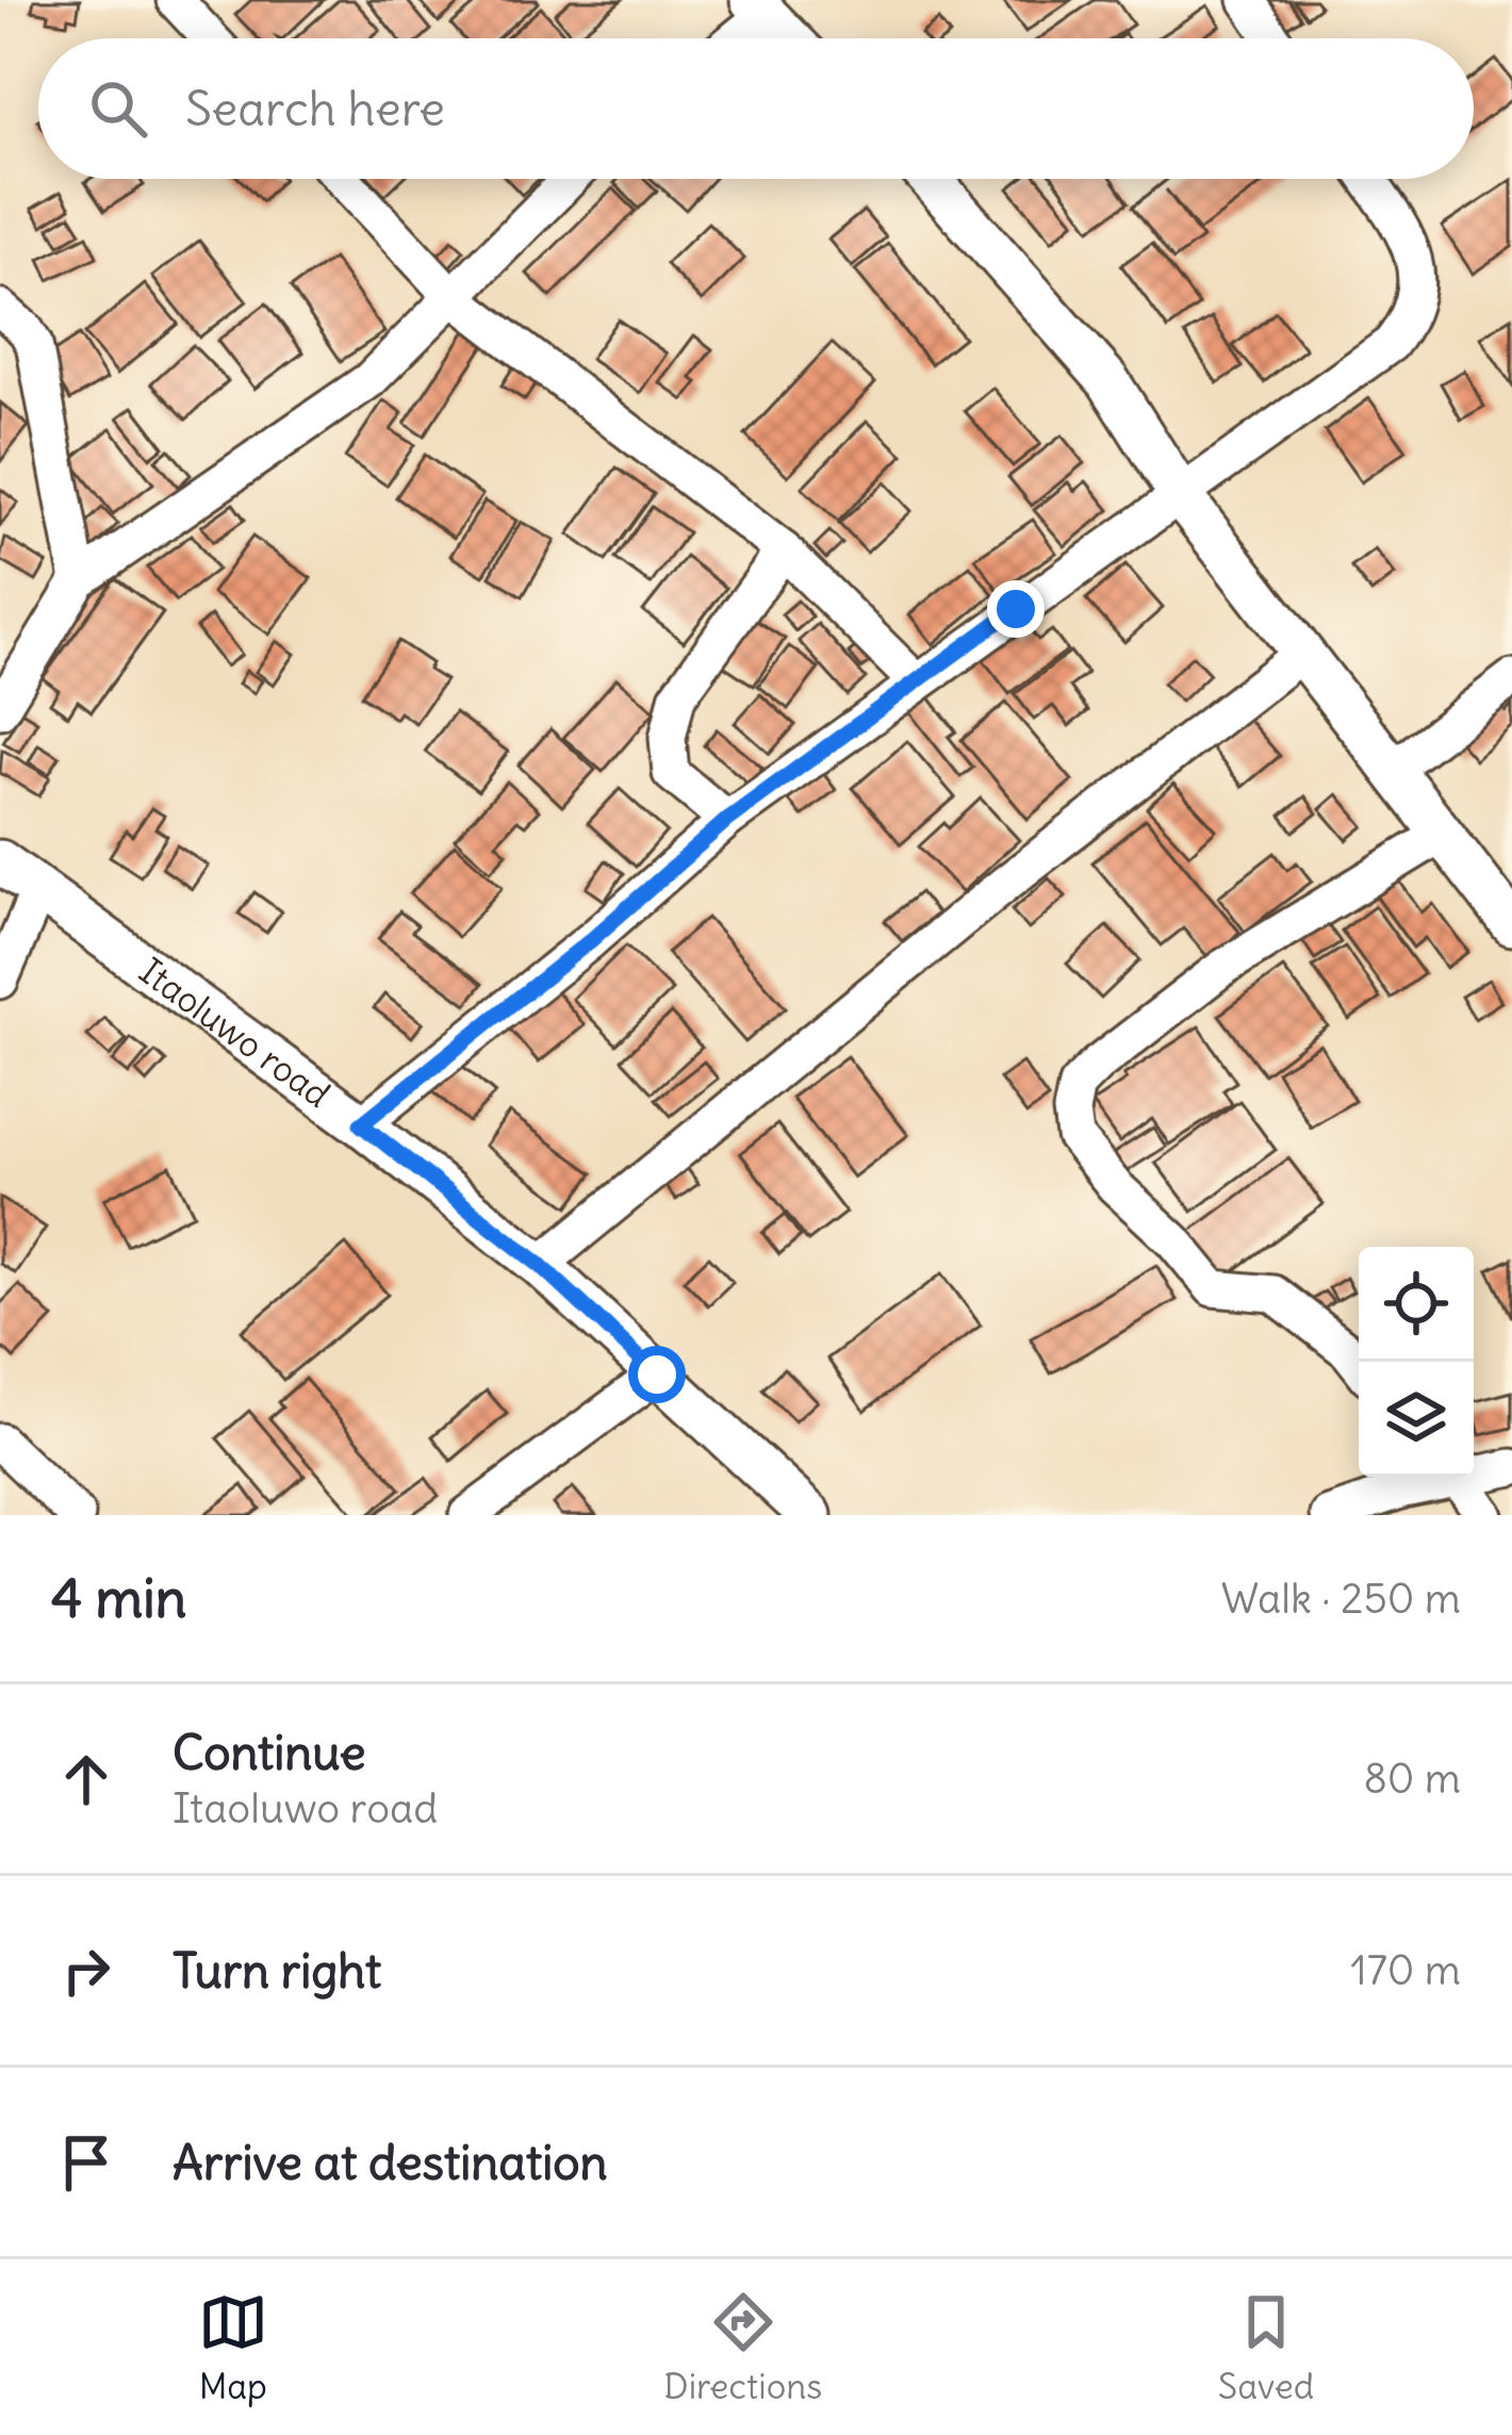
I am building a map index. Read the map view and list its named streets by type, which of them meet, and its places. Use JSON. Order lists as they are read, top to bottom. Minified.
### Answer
{"streets":{"street":["Itaoluwo road"]},"page":{"search":"Search here","heading":["4 min","Walk · 250 m"],"list":[["Continue","Itaoluwo road","80 m"],["Turn right","170 m"],"Arrive at destination"],"nav":["Map","Directions","Saved"]}}
